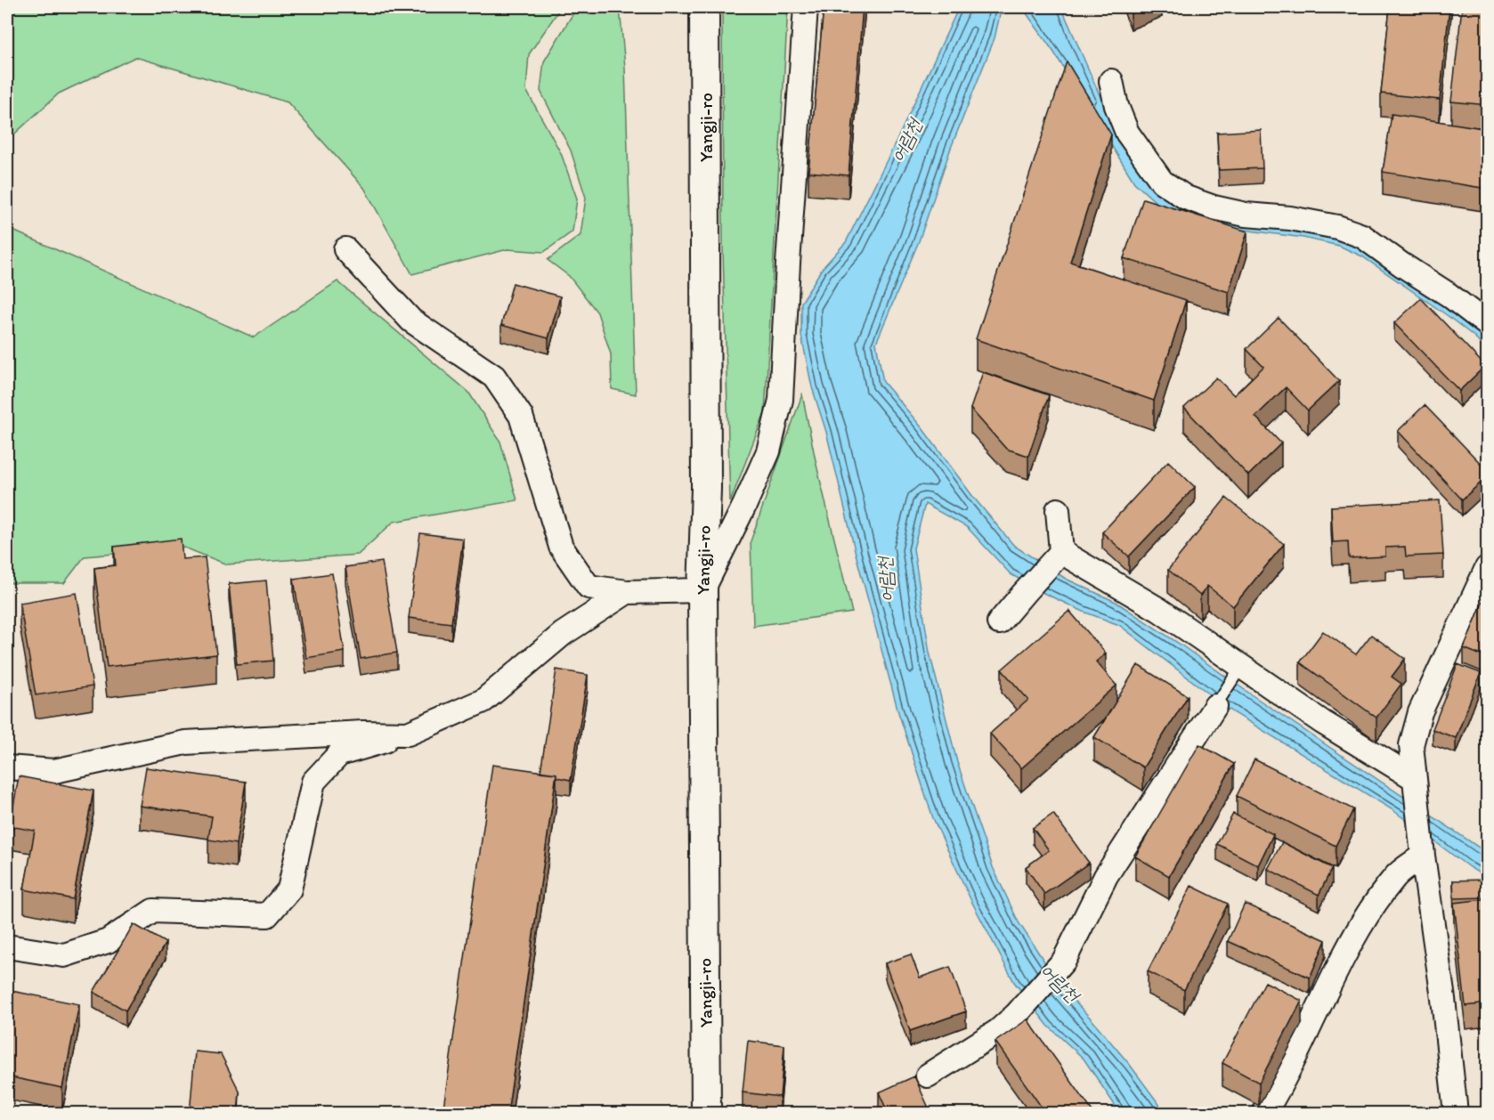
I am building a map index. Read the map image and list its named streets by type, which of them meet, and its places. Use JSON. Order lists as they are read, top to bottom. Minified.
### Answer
{"streets":{"street":["Yangji-ro"]},"water":["어람천"]}
